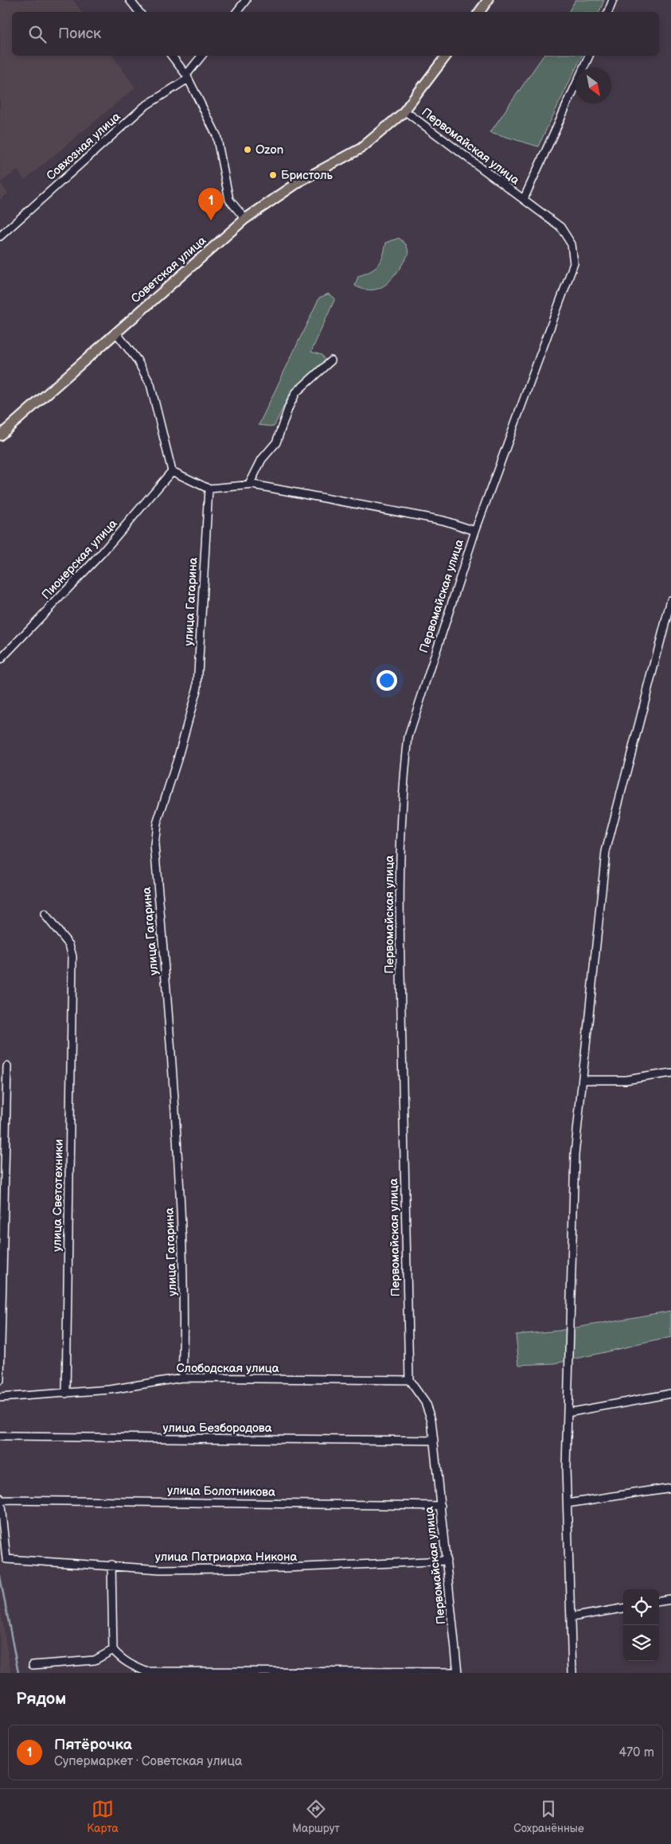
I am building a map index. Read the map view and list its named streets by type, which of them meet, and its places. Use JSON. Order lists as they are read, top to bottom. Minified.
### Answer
{"streets":{"main road":["Советская улица"],"street":["Совхозная улица","Первомайская улица","Пионерская улица","улица Гагарина","улица Светотехники","Слободская улица","улица Безбородова","улица Болотникова","улица Патриарха Никона"]},"crossings":[["Первомайская улица","Советская улица"],["Первомайская улица","Слободская улица"],["Первомайская улица","улица Безбородова"],["Первомайская улица","улица Болотникова"],["Первомайская улица","улица Патриарха Никона"],["улица Гагарина","Слободская улица"],["улица Светотехники","Слободская улица"],["улица Болотникова","улица Патриарха Никона"]],"places":["Ozon","Бристоль"],"north":"bottom right","page":{"search":"Поиск","pins":"1","heading":"Рядом","list":[{"mark":"1","name":"Пятёрочка","note":"Супермаркет · Советская улица","value":"470 m"}],"nav":["Карта","Маршрут","Сохранённые"]}}
